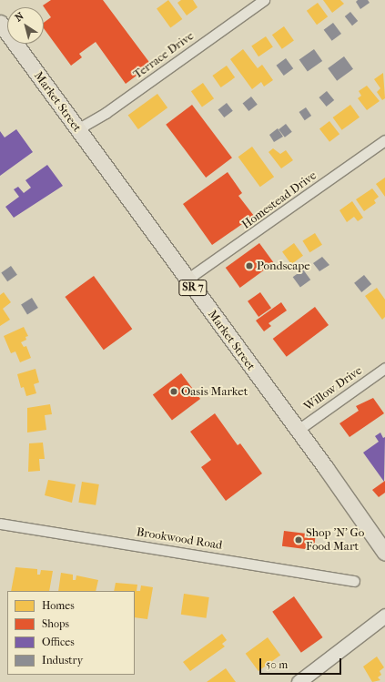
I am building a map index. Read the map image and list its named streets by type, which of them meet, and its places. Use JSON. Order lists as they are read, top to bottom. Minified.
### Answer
{"streets":{"main road":["Market Street","SR 7"],"street":["Terrace Drive","Homestead Drive","Willow Drive","Brookwood Road"]},"crossings":[["Terrace Drive","Market Street"],["Market Street","Homestead Drive"],["Market Street","Willow Drive"]],"places":["Pondscape","Oasis Market","Shop 'N' Go Food Mart"],"legend":["Homes","Shops","Offices","Industry"],"scale_bar":"50 m","north":"top left"}
